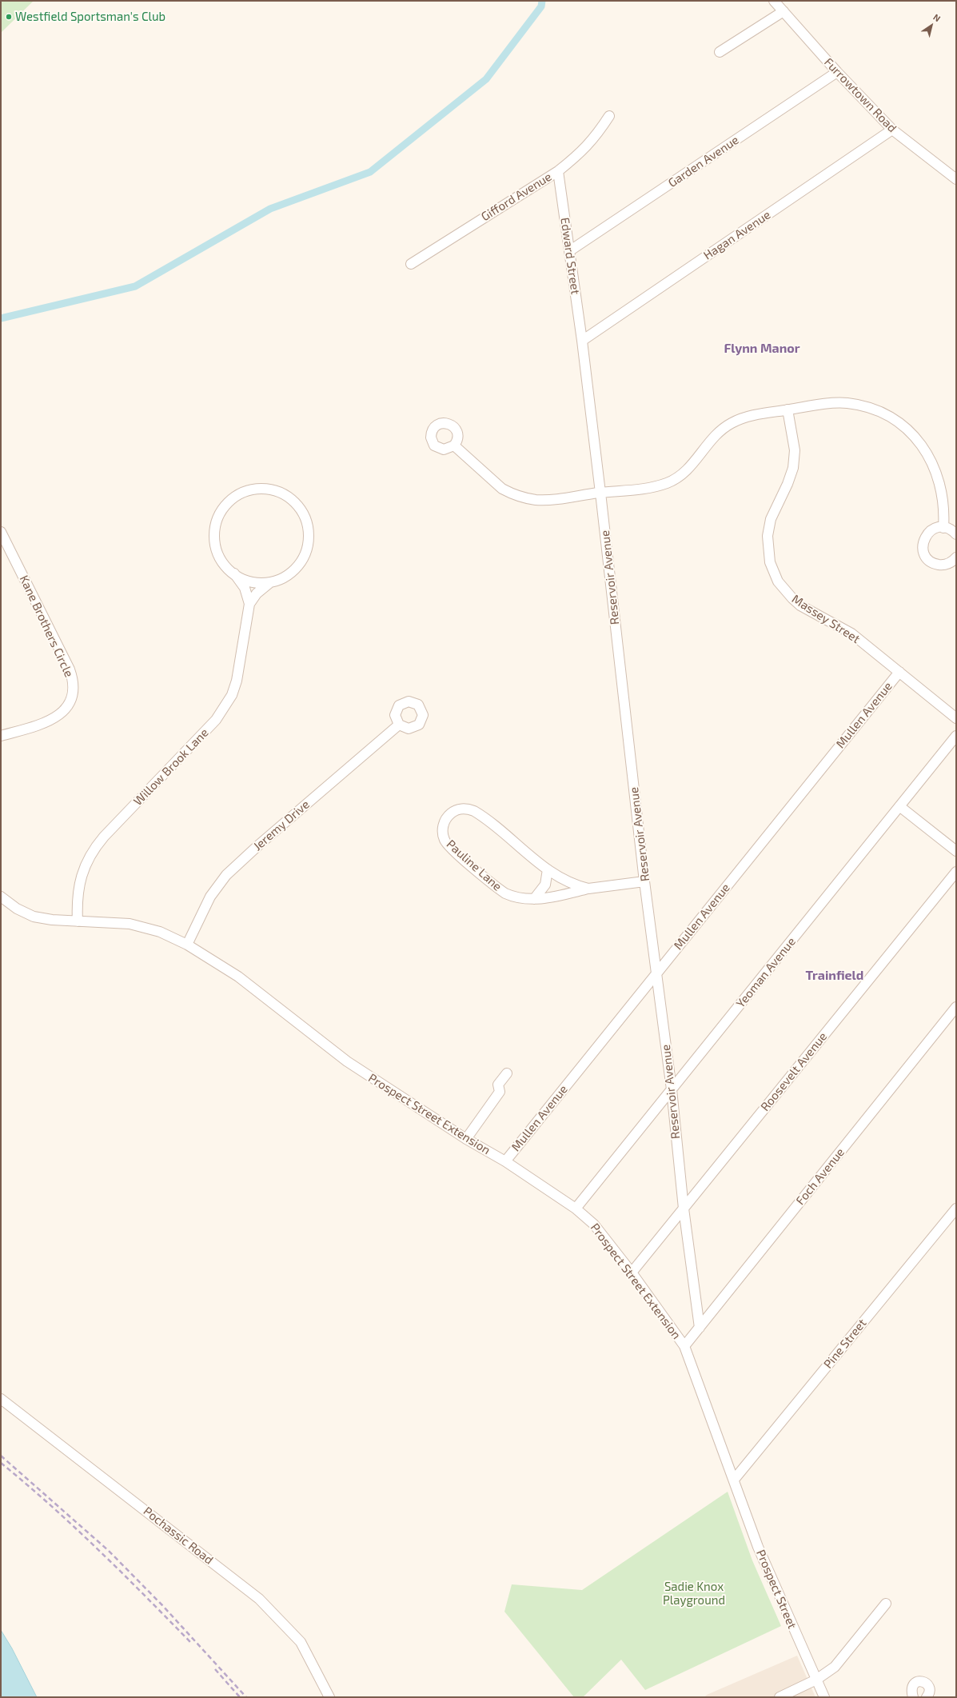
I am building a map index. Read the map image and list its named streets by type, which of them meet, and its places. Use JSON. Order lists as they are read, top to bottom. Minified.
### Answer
{"streets":{"street":["Furrowtown Road","Garden Avenue","Gifford Avenue","Hagan Avenue","Edward Street","Reservoir Avenue","Massey Street","Kane Brothers Circle","Mullen Avenue","Willow Brook Lane","Jeremy Drive","Pauline Lane","Yeoman Avenue","Roosevelt Avenue","Prospect Street Extension","Foch Avenue","Pine Street","Pochassic Road","Prospect Street"]},"crossings":[["Furrowtown Road","Garden Avenue"],["Furrowtown Road","Hagan Avenue"],["Garden Avenue","Edward Street"],["Gifford Avenue","Edward Street"],["Hagan Avenue","Edward Street"],["Hagan Avenue","Reservoir Avenue"],["Edward Street","Reservoir Avenue"],["Reservoir Avenue","Mullen Avenue"],["Reservoir Avenue","Pauline Lane"],["Reservoir Avenue","Yeoman Avenue"],["Reservoir Avenue","Roosevelt Avenue"],["Reservoir Avenue","Foch Avenue"],["Massey Street","Mullen Avenue"],["Mullen Avenue","Prospect Street Extension"],["Willow Brook Lane","Prospect Street Extension"],["Jeremy Drive","Prospect Street Extension"],["Yeoman Avenue","Prospect Street Extension"],["Roosevelt Avenue","Prospect Street Extension"],["Prospect Street Extension","Foch Avenue"],["Prospect Street Extension","Pine Street"],["Prospect Street Extension","Prospect Street"],["Pine Street","Prospect Street"]],"districts":["Flynn Manor","Trainfield"],"parks":["Sadie Knox Playground"],"places":["Westfield Sportsman's Club"],"north":"top right"}
